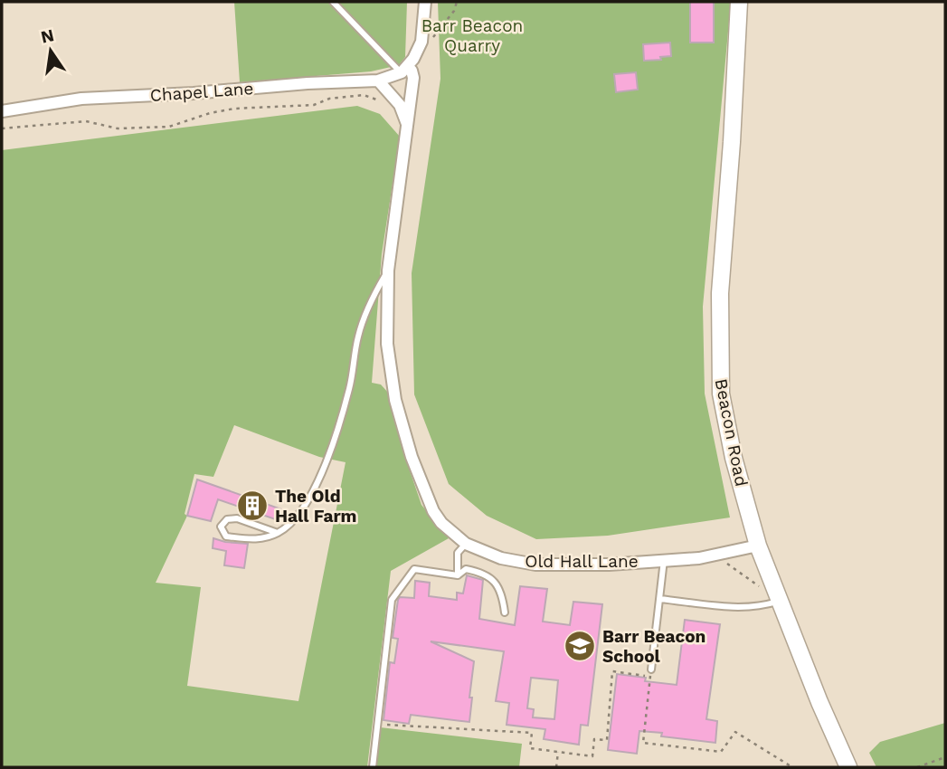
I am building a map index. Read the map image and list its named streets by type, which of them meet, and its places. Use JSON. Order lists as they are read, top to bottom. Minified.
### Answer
{"streets":{"main road":["Beacon Road"],"street":["Chapel Lane","Old Hall Lane"]},"crossings":[["Chapel Lane","Old Hall Lane"],["Beacon Road","Old Hall Lane"]],"parks":["Barr Beacon Quarry"],"places":{"building":["The Old Hall Farm"],"school or university":["Barr Beacon School"]},"north":"top"}
